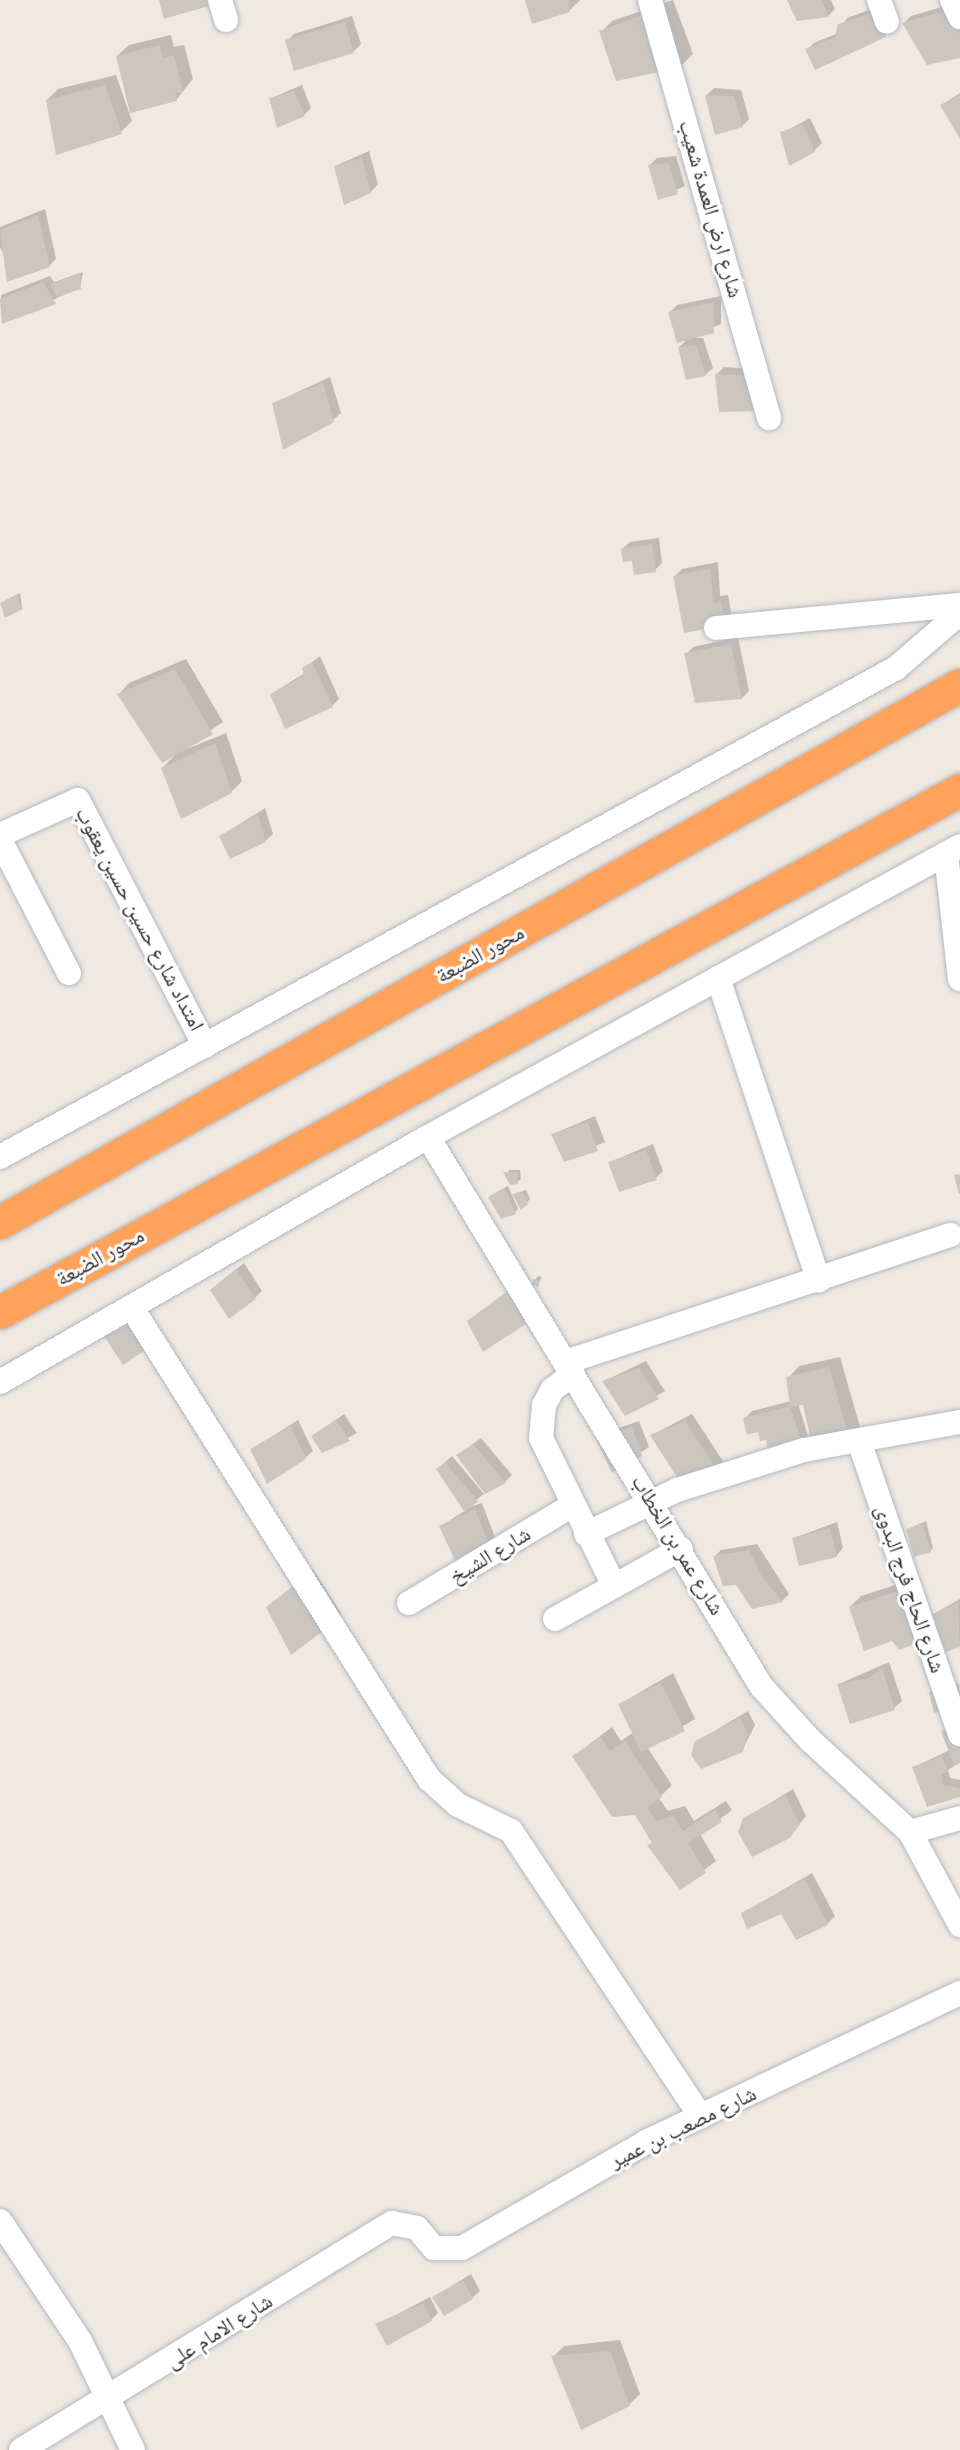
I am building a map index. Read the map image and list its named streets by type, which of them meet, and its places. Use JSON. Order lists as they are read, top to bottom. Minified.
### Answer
{"streets":{"highway":["محور الضبعة"],"street":["شارع ارض العمدة شعيب","امتداد شارع حسين حسين يعقوب","شارع عمر بن الخطاب","شارع الشيخ","شارع الحاج فرج البدوى","شارع مصعب بن عمير","شارع الامام على"]},"crossings":[["شارع مصعب بن عمير","شارع الامام على"]]}
